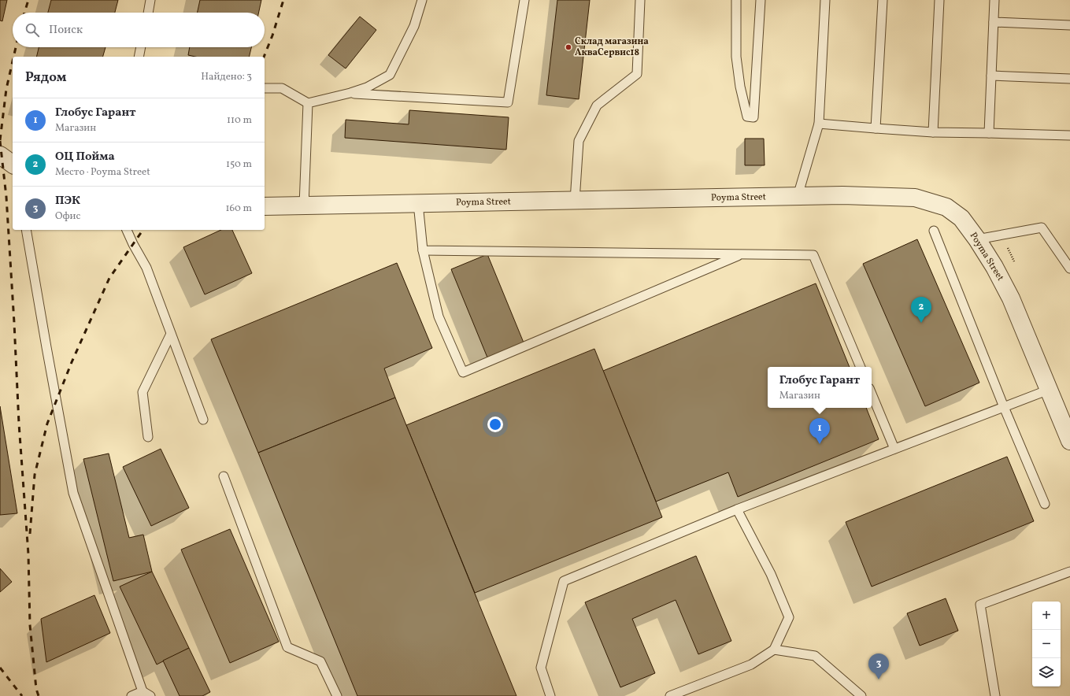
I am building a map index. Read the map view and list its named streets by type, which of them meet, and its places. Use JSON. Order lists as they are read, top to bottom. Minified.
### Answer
{"streets":{"street":["Poyma Street"]},"places":["Склад магазина АкваСервис18"],"page":{"search":"Поиск","heading":["Рядом","Найдено: 3"],"list":[{"mark":"1","name":"Глобус Гарант","note":"Магазин","value":"110 m"},{"mark":"2","name":"ОЦ Пойма","note":"Место · Poyma Street","value":"150 m"},{"mark":"3","name":"ПЭК","note":"Офис","value":"160 m"}],"pins":["2","1","3"],"popup":["Глобус Гарант","Магазин"],"map_buttons":["+","−"]}}
